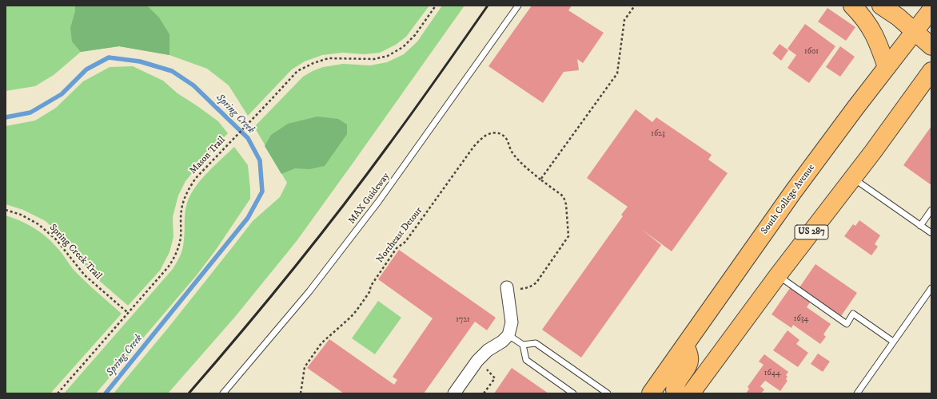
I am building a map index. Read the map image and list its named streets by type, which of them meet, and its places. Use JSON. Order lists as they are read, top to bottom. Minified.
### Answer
{"streets":{"main road":["South College Avenue","US 287"],"lane":["MAX Guideway"],"path":["Mason Trail","Northeast Detour","Spring Creek Trail"]},"crossings":[["Mason Trail","Spring Creek Trail"]],"water":["Spring Creek"],"house_numbers":["1601","1623","1634","1721","1644"]}
